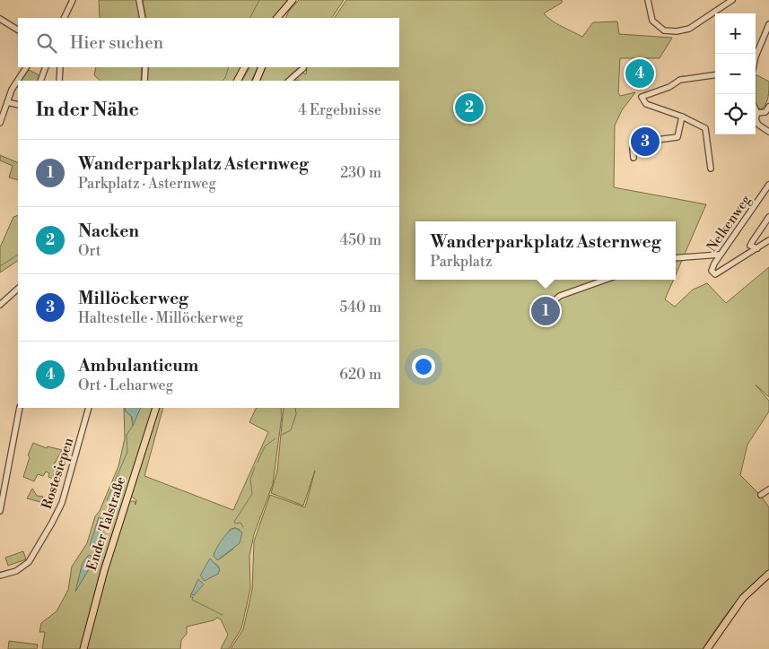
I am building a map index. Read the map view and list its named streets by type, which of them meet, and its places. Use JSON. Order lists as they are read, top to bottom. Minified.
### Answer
{"streets":{"main road":["Ender Talstraße"],"street":["Nelkenweg","Rostesiepen"]},"page":{"map_buttons":["+","−"],"search":"Hier suchen","pins":["4","2","3","1"],"heading":["In der Nähe","4 Ergebnisse"],"list":[{"mark":"1","name":"Wanderparkplatz Asternweg","note":"Parkplatz · Asternweg","value":"230 m"},{"mark":"2","name":"Nacken","note":"Ort","value":"450 m"},{"mark":"3","name":"Millöckerweg","note":"Haltestelle · Millöckerweg","value":"540 m"},{"mark":"4","name":"Ambulanticum","note":"Ort · Leharweg","value":"620 m"}],"popup":["Wanderparkplatz Asternweg","Parkplatz"]}}
